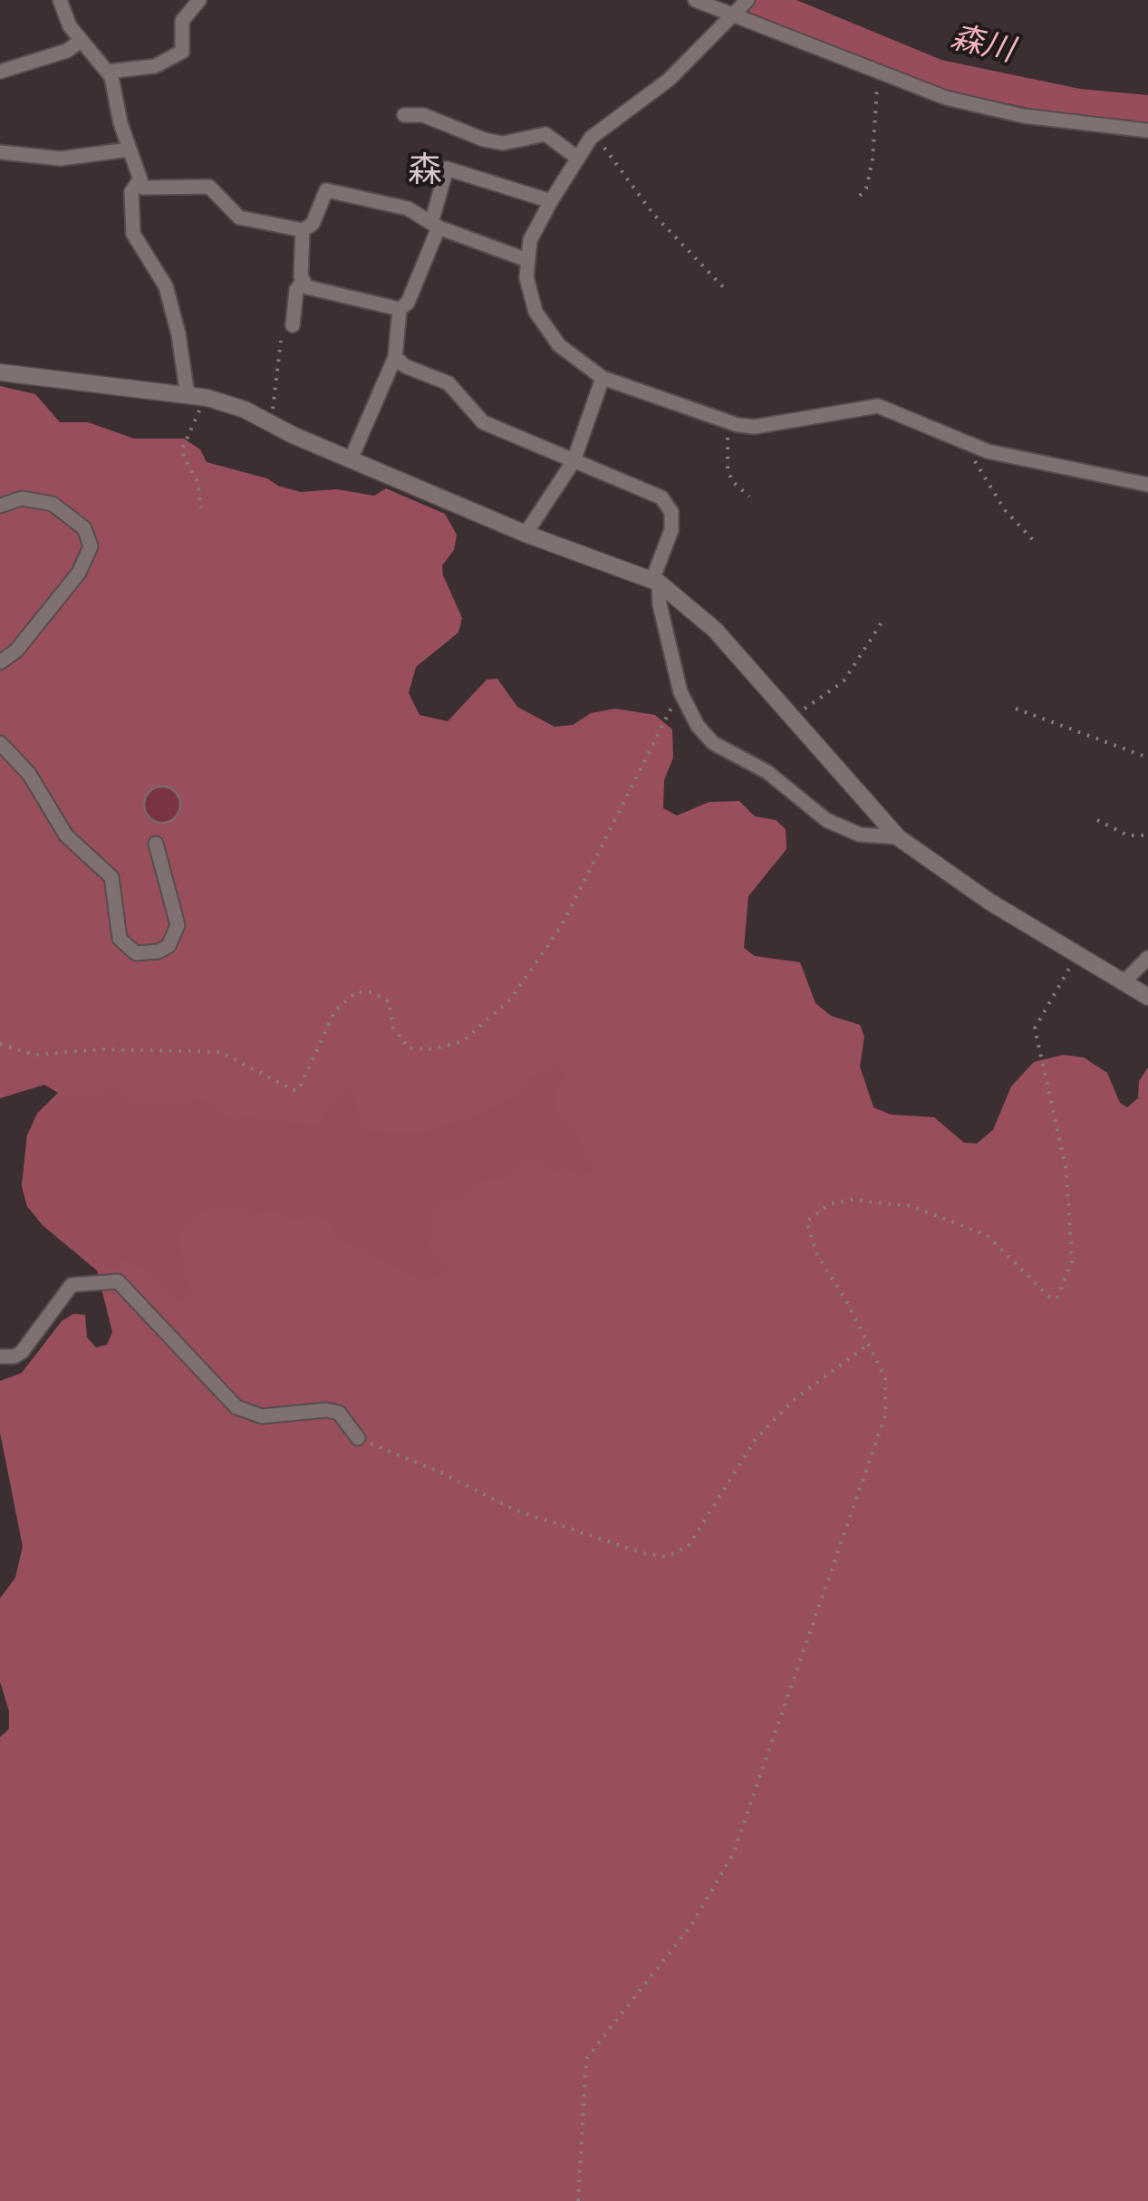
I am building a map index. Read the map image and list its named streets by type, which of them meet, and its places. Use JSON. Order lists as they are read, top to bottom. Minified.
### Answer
{"districts":["森"],"water":["森川"]}
